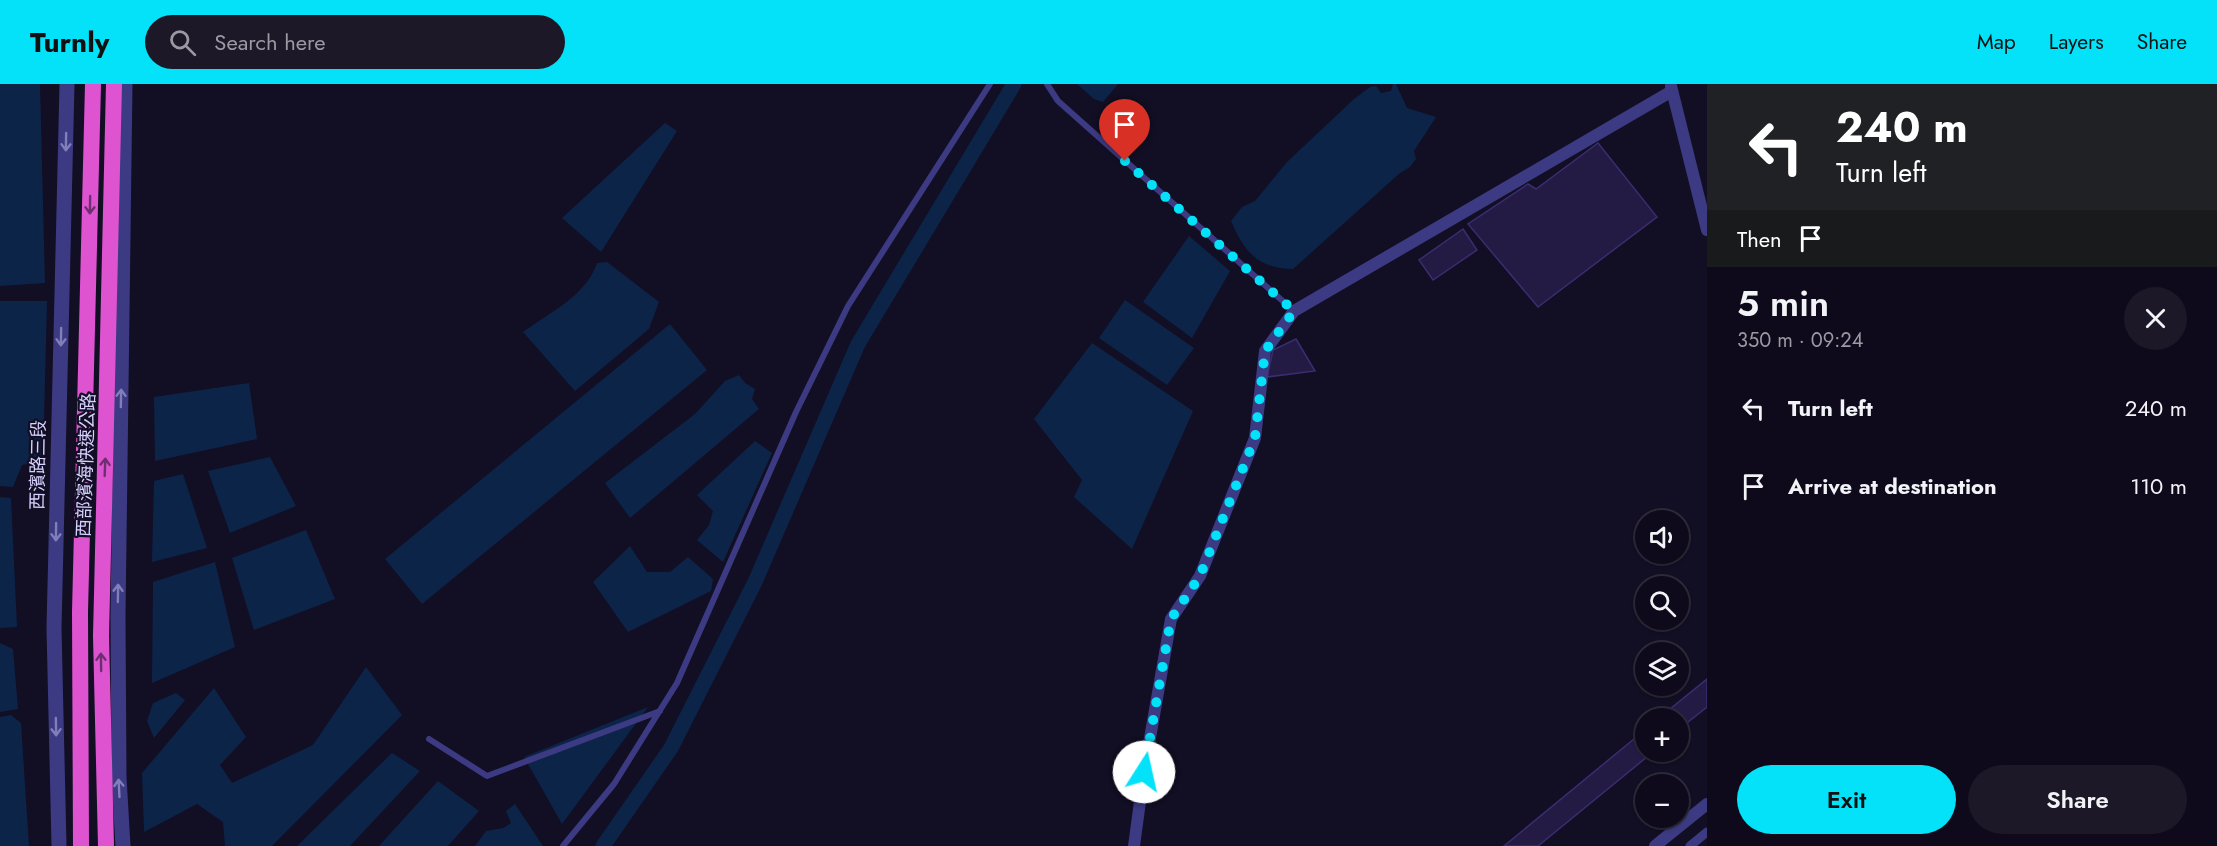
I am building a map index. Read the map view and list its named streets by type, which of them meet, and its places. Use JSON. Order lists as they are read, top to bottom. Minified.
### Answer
{"streets":{"highway":["西部濱海快速公路"],"street":["西濱路三段"]},"page":{"header":"Turnly","search":"Search here","nav":["Map","Layers","Share"],"turn":["240 m","Turn left"],"then":"Then","heading":["5 min","350 m · 09:24"],"list":[{"name":"Turn left","value":"240 m"},{"name":"Arrive at destination","value":"110 m"}],"map_buttons":["+","−"],"buttons":["Exit","Share"]}}
